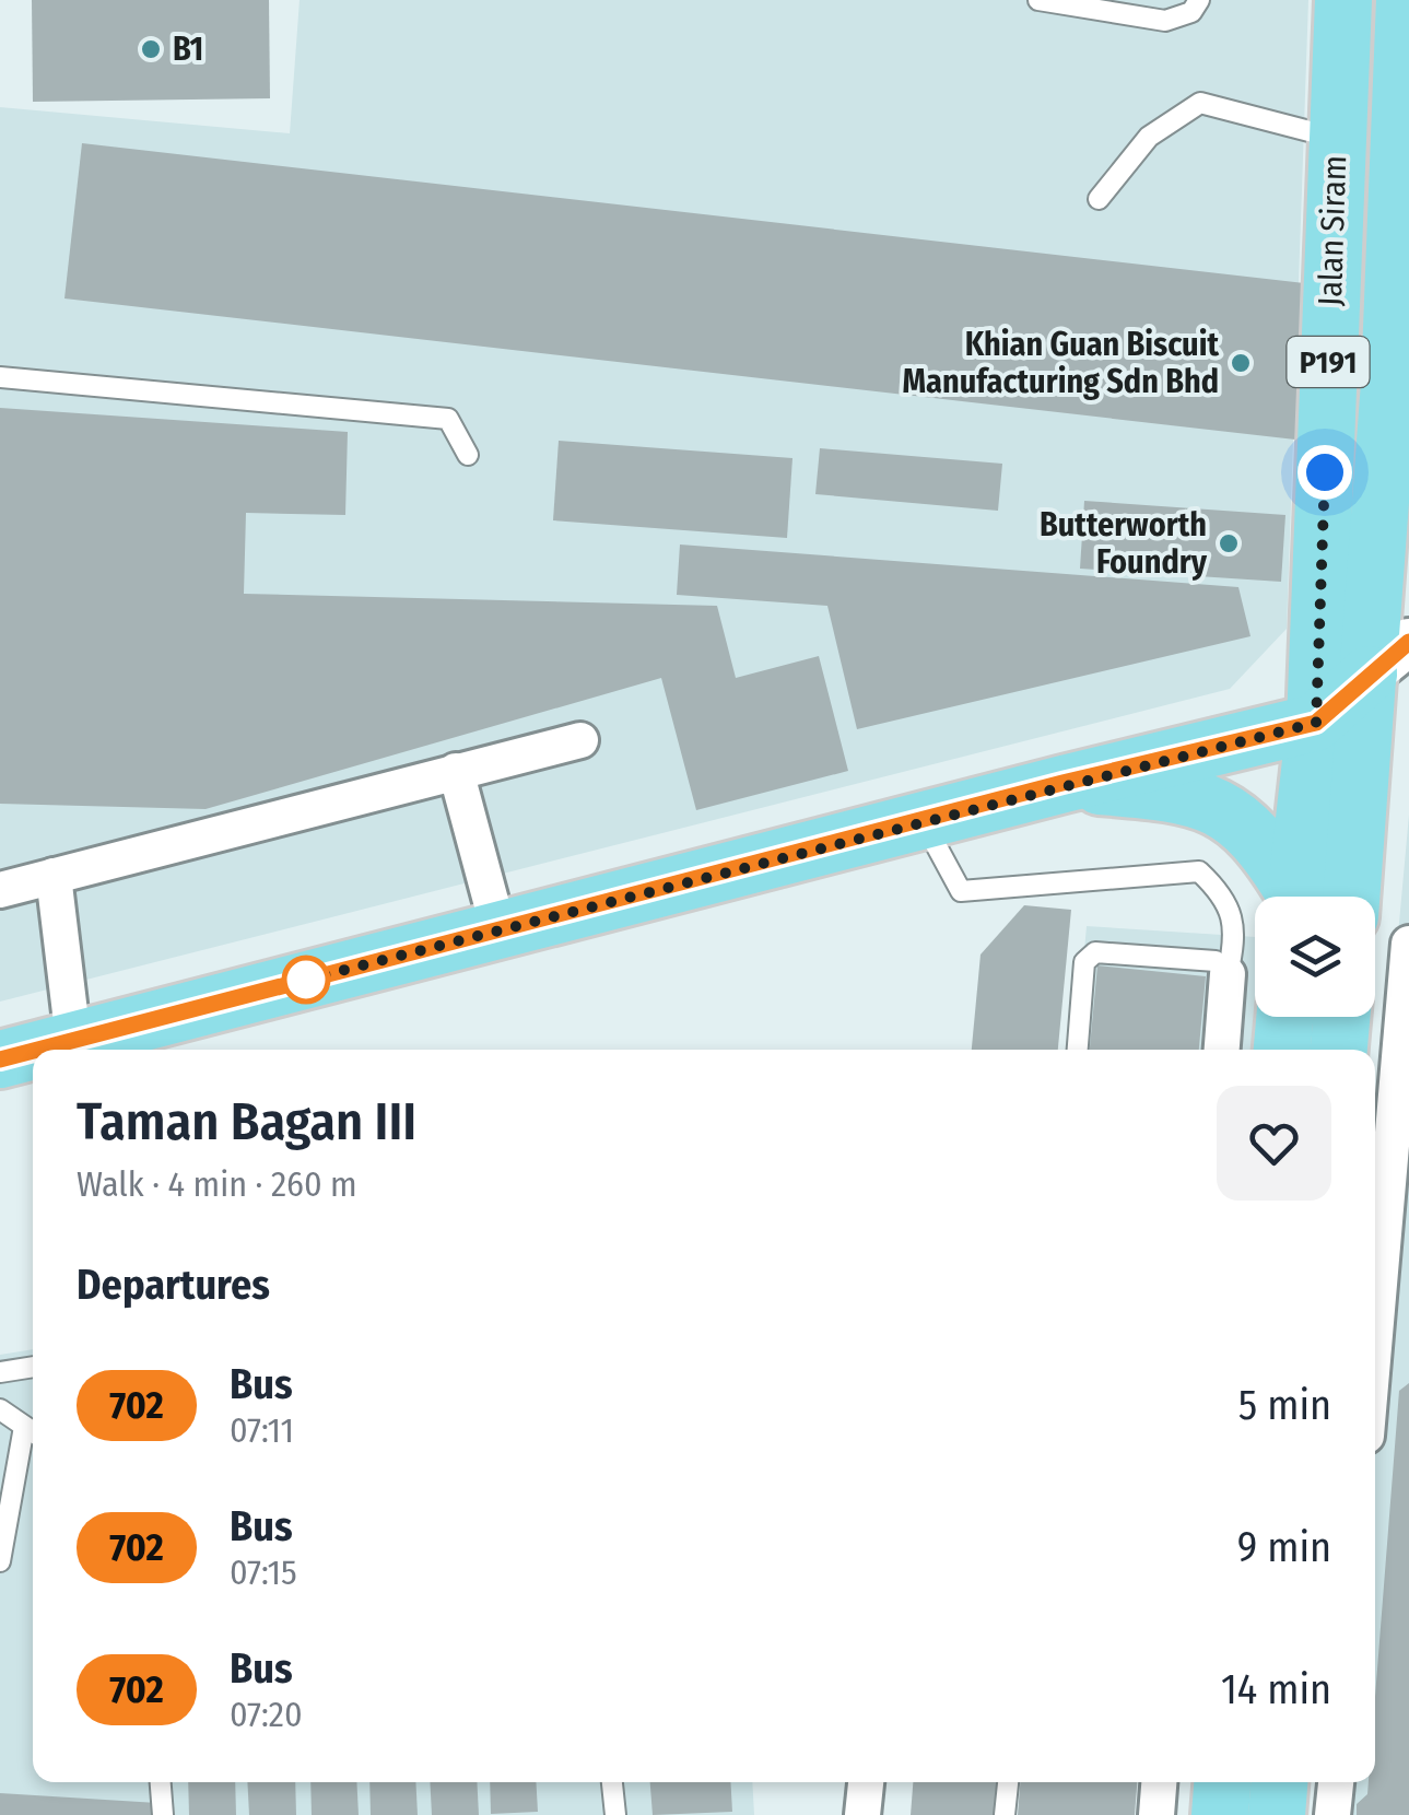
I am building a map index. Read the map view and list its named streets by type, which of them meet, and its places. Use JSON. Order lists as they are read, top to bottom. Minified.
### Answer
{"streets":{"main road":["Jalan Siram","P191"]},"places":["B1","Khian Guan Biscuit Manufacturing Sdn Bhd","Butterworth Foundry"],"lines":["bus line 702"],"page":{"heading":[["Taman Bagan III","Walk · 4 min · 260 m"],"Departures"],"list":[{"mark":"702","name":"Bus","note":"07:11","value":"5 min"},{"mark":"702","name":"Bus","note":"07:15","value":"9 min"},{"mark":"702","name":"Bus","note":"07:20","value":"14 min"}]}}
